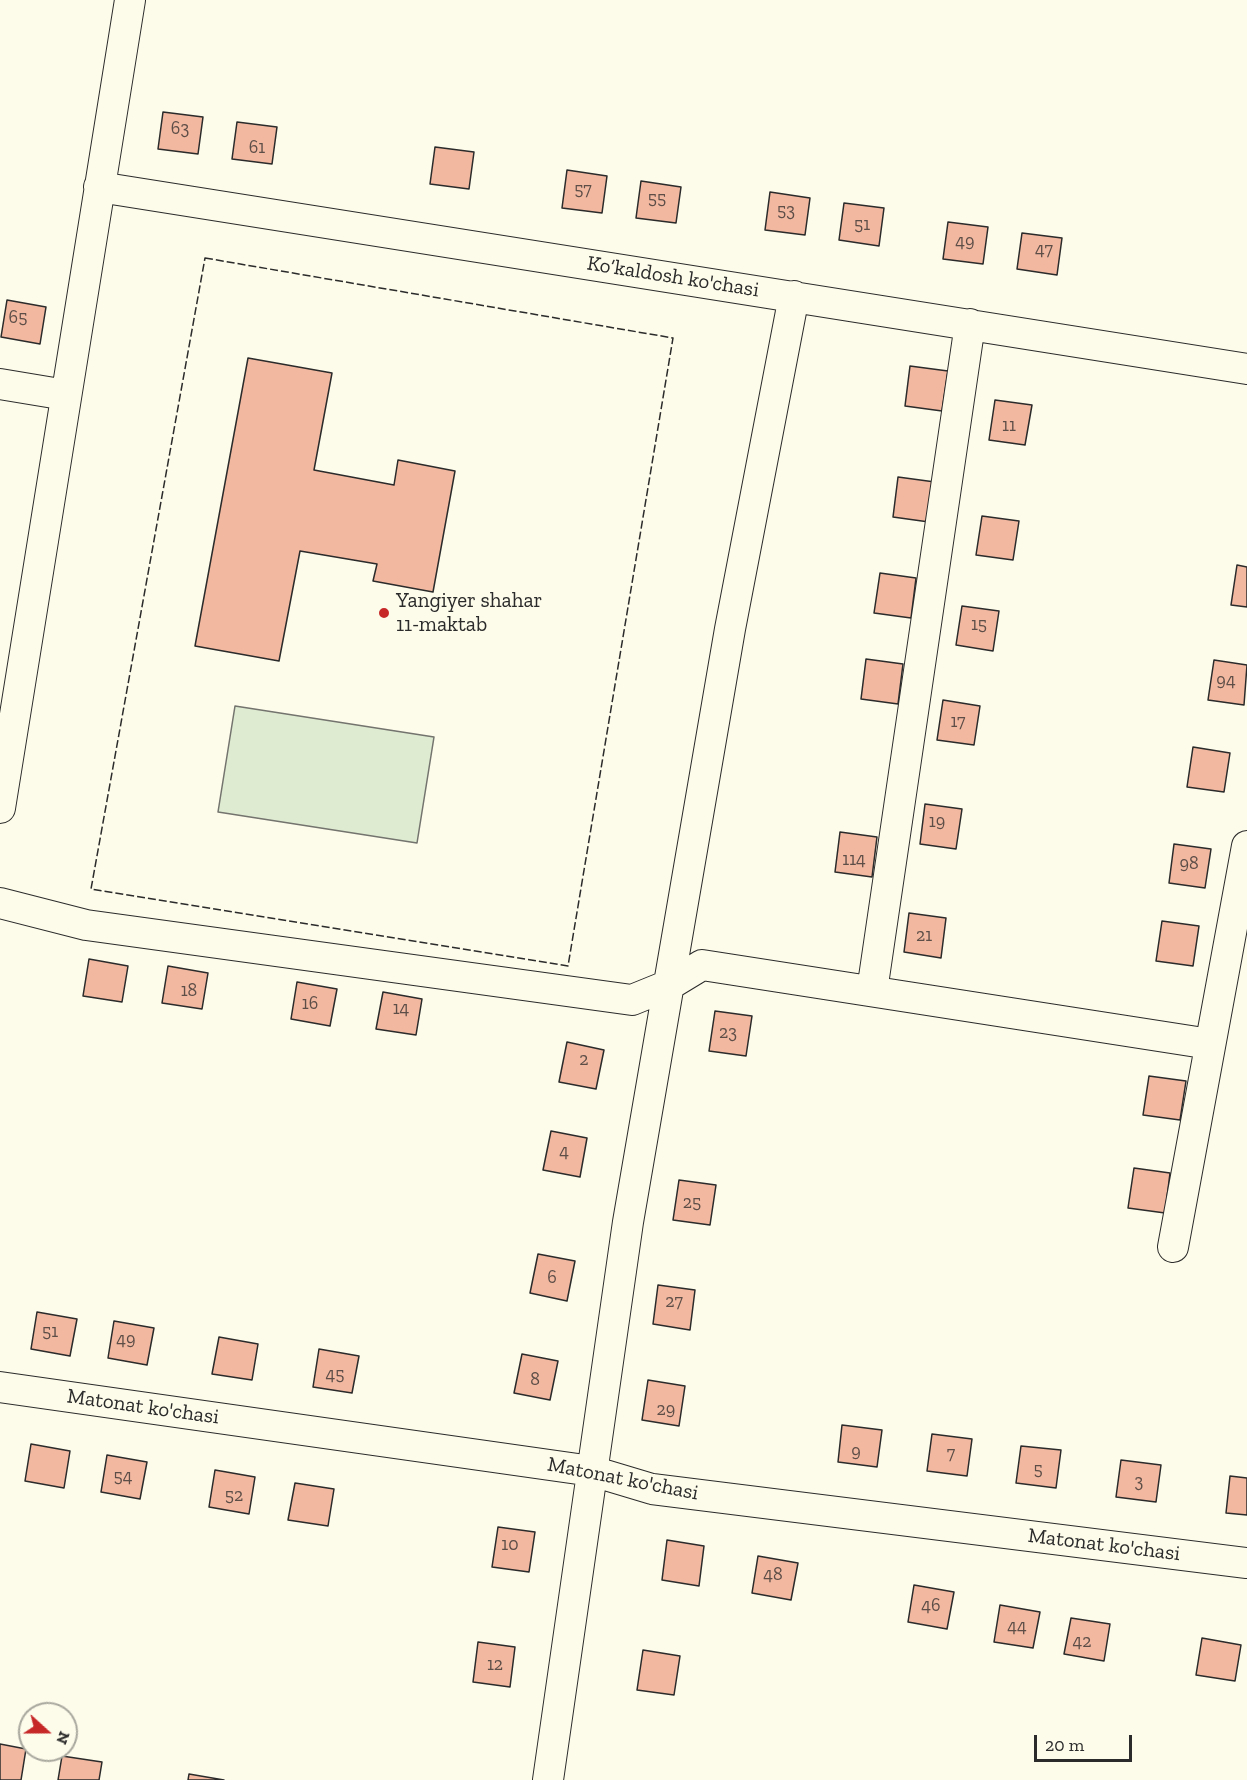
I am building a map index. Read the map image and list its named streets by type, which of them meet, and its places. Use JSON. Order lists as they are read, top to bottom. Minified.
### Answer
{"streets":{"street":["Ko‘kaldosh ko'chasi","Matonat ko'chasi"]},"places":["Yangiyer shahar 11-maktab"],"house_numbers":["63","61","57","55","53","51","49","47","65","11","15","94","17","19","114","98","21","18","16","14","23","2","4","25","6","27","51","49","45","8","29","9","7","5","54","3","52","10","48","46","44","42","12"],"scale_bar":"20 m","north":"right"}
